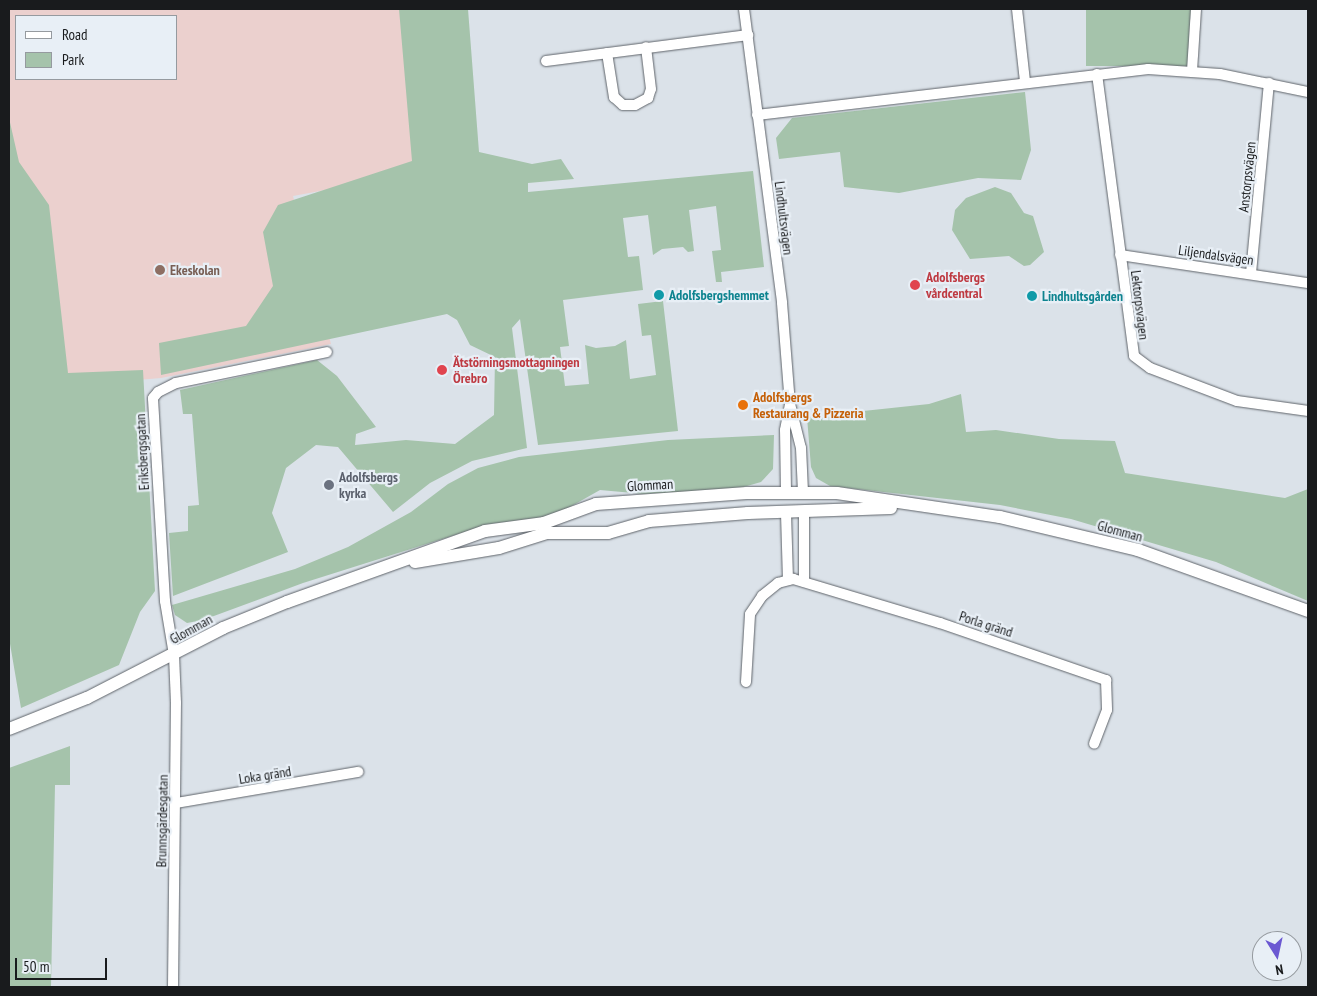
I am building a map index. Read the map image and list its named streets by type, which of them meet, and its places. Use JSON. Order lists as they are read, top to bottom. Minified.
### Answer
{"streets":{"street":["Anstorpsvägen","Lindhultsvägen","Liljendalsvägen","Lektorpsvägen","Eriksbergsgatan","Glomman","Porla gränd","Loka gränd","Brunnsgärdesgatan"]},"crossings":[["Anstorpsvägen","Liljendalsvägen"],["Lindhultsvägen","Glomman"],["Liljendalsvägen","Lektorpsvägen"],["Eriksbergsgatan","Glomman"],["Eriksbergsgatan","Brunnsgärdesgatan"],["Glomman","Brunnsgärdesgatan"],["Loka gränd","Brunnsgärdesgatan"]],"places":["Ekeskolan","Adolfsbergs vårdcentral","Adolfsbergshemmet","Lindhultsgården","Ätstörningsmottagningen Örebro","Adolfsbergs Restaurang & Pizzeria","Adolfsbergs kyrka"],"legend":["Road","Park"],"scale_bar":"50 m","north":"bottom"}
